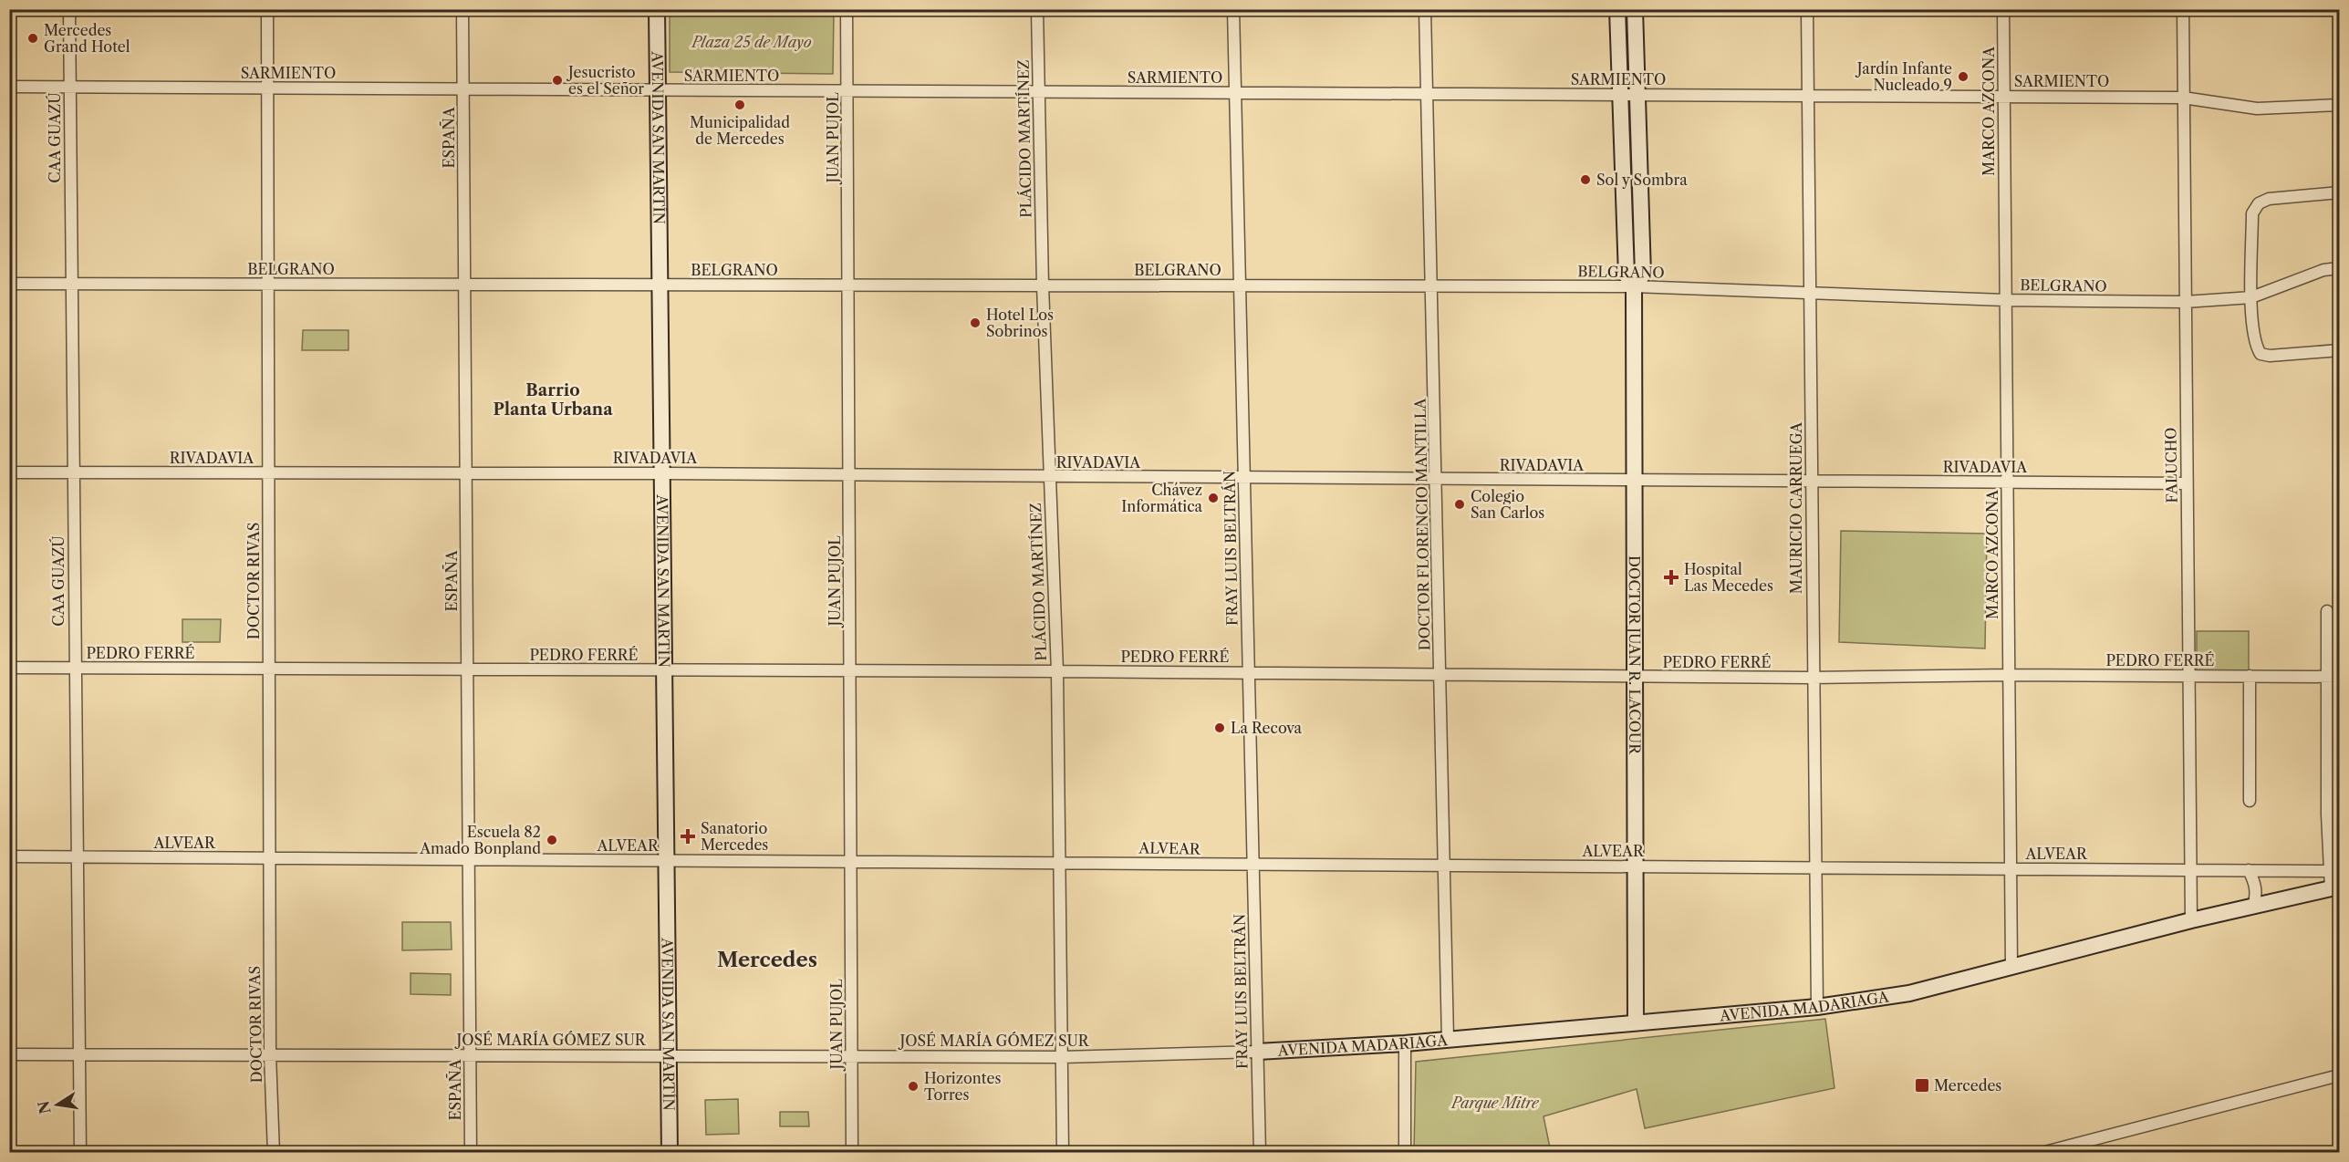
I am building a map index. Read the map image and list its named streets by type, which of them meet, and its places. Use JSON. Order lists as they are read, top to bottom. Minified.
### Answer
{"streets":{"street":["SARMIENTO","MARCO AZCONA","CAA GUAZÚ","ESPAÑA","AVENIDA SAN MARTÍN","JUAN PUJOL","PLÁCIDO MARTÍNEZ","BELGRANO","RIVADAVIA","FALUCHO","MAURICIO CARRUEGA","DOCTOR FLORENCIO MANTILLA","FRAY LUIS BELTRÁN","DOCTOR RIVAS","PEDRO FERRÉ","DOCTOR JUAN R. LACOUR","ALVEAR","AVENIDA MADARIAGA","JOSÉ MARÍA GÓMEZ SUR"]},"crossings":[["SARMIENTO","MARCO AZCONA"],["SARMIENTO","CAA GUAZÚ"],["SARMIENTO","ESPAÑA"],["SARMIENTO","AVENIDA SAN MARTÍN"],["SARMIENTO","JUAN PUJOL"],["SARMIENTO","PLÁCIDO MARTÍNEZ"],["SARMIENTO","FALUCHO"],["SARMIENTO","MAURICIO CARRUEGA"],["SARMIENTO","DOCTOR FLORENCIO MANTILLA"],["SARMIENTO","FRAY LUIS BELTRÁN"],["SARMIENTO","DOCTOR RIVAS"],["MARCO AZCONA","BELGRANO"],["MARCO AZCONA","RIVADAVIA"],["MARCO AZCONA","PEDRO FERRÉ"],["MARCO AZCONA","ALVEAR"],["MARCO AZCONA","AVENIDA MADARIAGA"],["CAA GUAZÚ","BELGRANO"],["CAA GUAZÚ","RIVADAVIA"],["CAA GUAZÚ","PEDRO FERRÉ"],["CAA GUAZÚ","ALVEAR"],["CAA GUAZÚ","JOSÉ MARÍA GÓMEZ SUR"],["ESPAÑA","BELGRANO"],["ESPAÑA","RIVADAVIA"],["ESPAÑA","PEDRO FERRÉ"],["ESPAÑA","ALVEAR"],["ESPAÑA","JOSÉ MARÍA GÓMEZ SUR"],["AVENIDA SAN MARTÍN","BELGRANO"],["AVENIDA SAN MARTÍN","RIVADAVIA"],["AVENIDA SAN MARTÍN","PEDRO FERRÉ"],["AVENIDA SAN MARTÍN","ALVEAR"],["AVENIDA SAN MARTÍN","JOSÉ MARÍA GÓMEZ SUR"],["JUAN PUJOL","BELGRANO"],["JUAN PUJOL","RIVADAVIA"],["JUAN PUJOL","PEDRO FERRÉ"],["JUAN PUJOL","ALVEAR"],["JUAN PUJOL","JOSÉ MARÍA GÓMEZ SUR"],["PLÁCIDO MARTÍNEZ","BELGRANO"],["PLÁCIDO MARTÍNEZ","RIVADAVIA"],["PLÁCIDO MARTÍNEZ","PEDRO FERRÉ"],["PLÁCIDO MARTÍNEZ","ALVEAR"],["PLÁCIDO MARTÍNEZ","JOSÉ MARÍA GÓMEZ SUR"],["BELGRANO","FALUCHO"],["BELGRANO","MAURICIO CARRUEGA"],["BELGRANO","DOCTOR FLORENCIO MANTILLA"],["BELGRANO","FRAY LUIS BELTRÁN"],["BELGRANO","DOCTOR RIVAS"],["BELGRANO","DOCTOR JUAN R. LACOUR"],["RIVADAVIA","FALUCHO"],["RIVADAVIA","MAURICIO CARRUEGA"],["RIVADAVIA","DOCTOR FLORENCIO MANTILLA"],["RIVADAVIA","FRAY LUIS BELTRÁN"],["RIVADAVIA","DOCTOR RIVAS"],["RIVADAVIA","DOCTOR JUAN R. LACOUR"],["FALUCHO","PEDRO FERRÉ"],["FALUCHO","ALVEAR"],["FALUCHO","AVENIDA MADARIAGA"],["MAURICIO CARRUEGA","PEDRO FERRÉ"],["MAURICIO CARRUEGA","ALVEAR"],["MAURICIO CARRUEGA","AVENIDA MADARIAGA"],["DOCTOR FLORENCIO MANTILLA","PEDRO FERRÉ"],["DOCTOR FLORENCIO MANTILLA","ALVEAR"],["DOCTOR FLORENCIO MANTILLA","AVENIDA MADARIAGA"],["FRAY LUIS BELTRÁN","PEDRO FERRÉ"],["FRAY LUIS BELTRÁN","ALVEAR"],["FRAY LUIS BELTRÁN","AVENIDA MADARIAGA"],["FRAY LUIS BELTRÁN","JOSÉ MARÍA GÓMEZ SUR"],["DOCTOR RIVAS","PEDRO FERRÉ"],["DOCTOR RIVAS","ALVEAR"],["DOCTOR RIVAS","JOSÉ MARÍA GÓMEZ SUR"],["PEDRO FERRÉ","DOCTOR JUAN R. LACOUR"],["DOCTOR JUAN R. LACOUR","ALVEAR"],["DOCTOR JUAN R. LACOUR","AVENIDA MADARIAGA"],["AVENIDA MADARIAGA","JOSÉ MARÍA GÓMEZ SUR"]],"districts":["Barrio Planta Urbana","Mercedes"],"parks":["Plaza 25 de Mayo","Parque Mitre"],"places":{"other":["Mercedes Grand Hotel","Jardín Infante Nucleado 9","Jesucristo es el Señor","Municipalidad de Mercedes","Sol y Sombra","Hotel Los Sobrinos","Chávez Informática","Colegio San Carlos","La Recova","Escuela 82 Amado Bonpland","Horizontes Torres"],"health":["Hospital Las Mecedes","Sanatorio Mercedes"],"transit":["Mercedes"]},"north":"left"}
